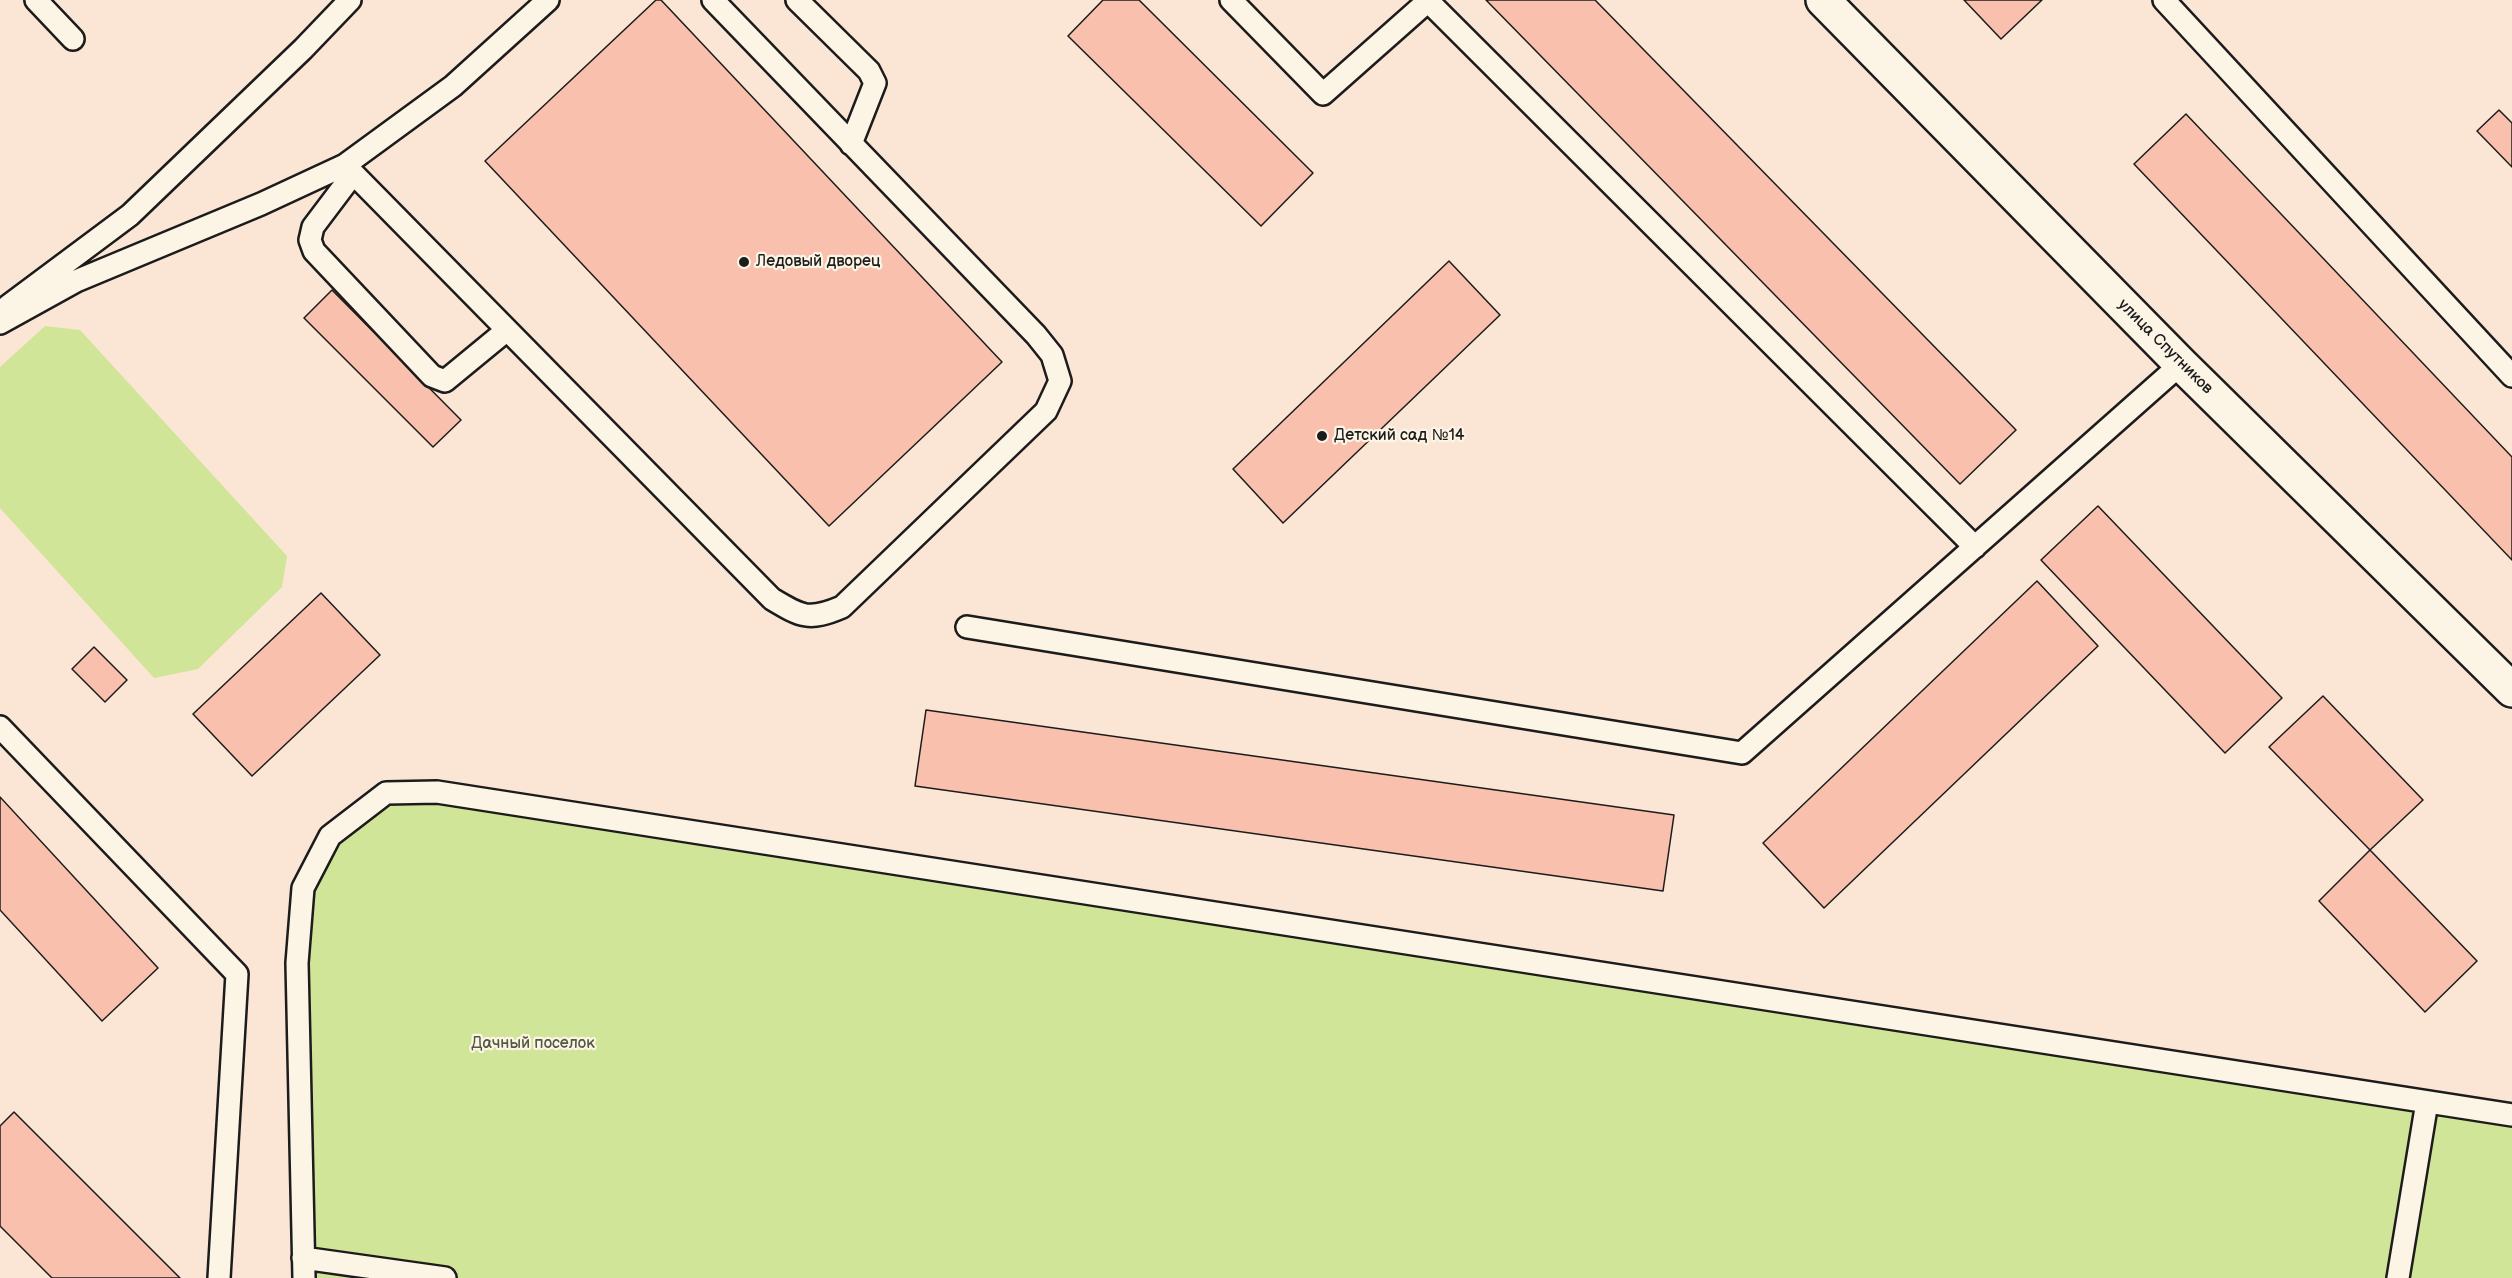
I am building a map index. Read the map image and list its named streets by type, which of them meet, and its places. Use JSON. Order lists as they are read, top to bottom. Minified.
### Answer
{"streets":{"street":["улица Спутников"]},"parks":["Дачный поселок"],"places":["Ледовый дворец","Детский сад №14"]}
